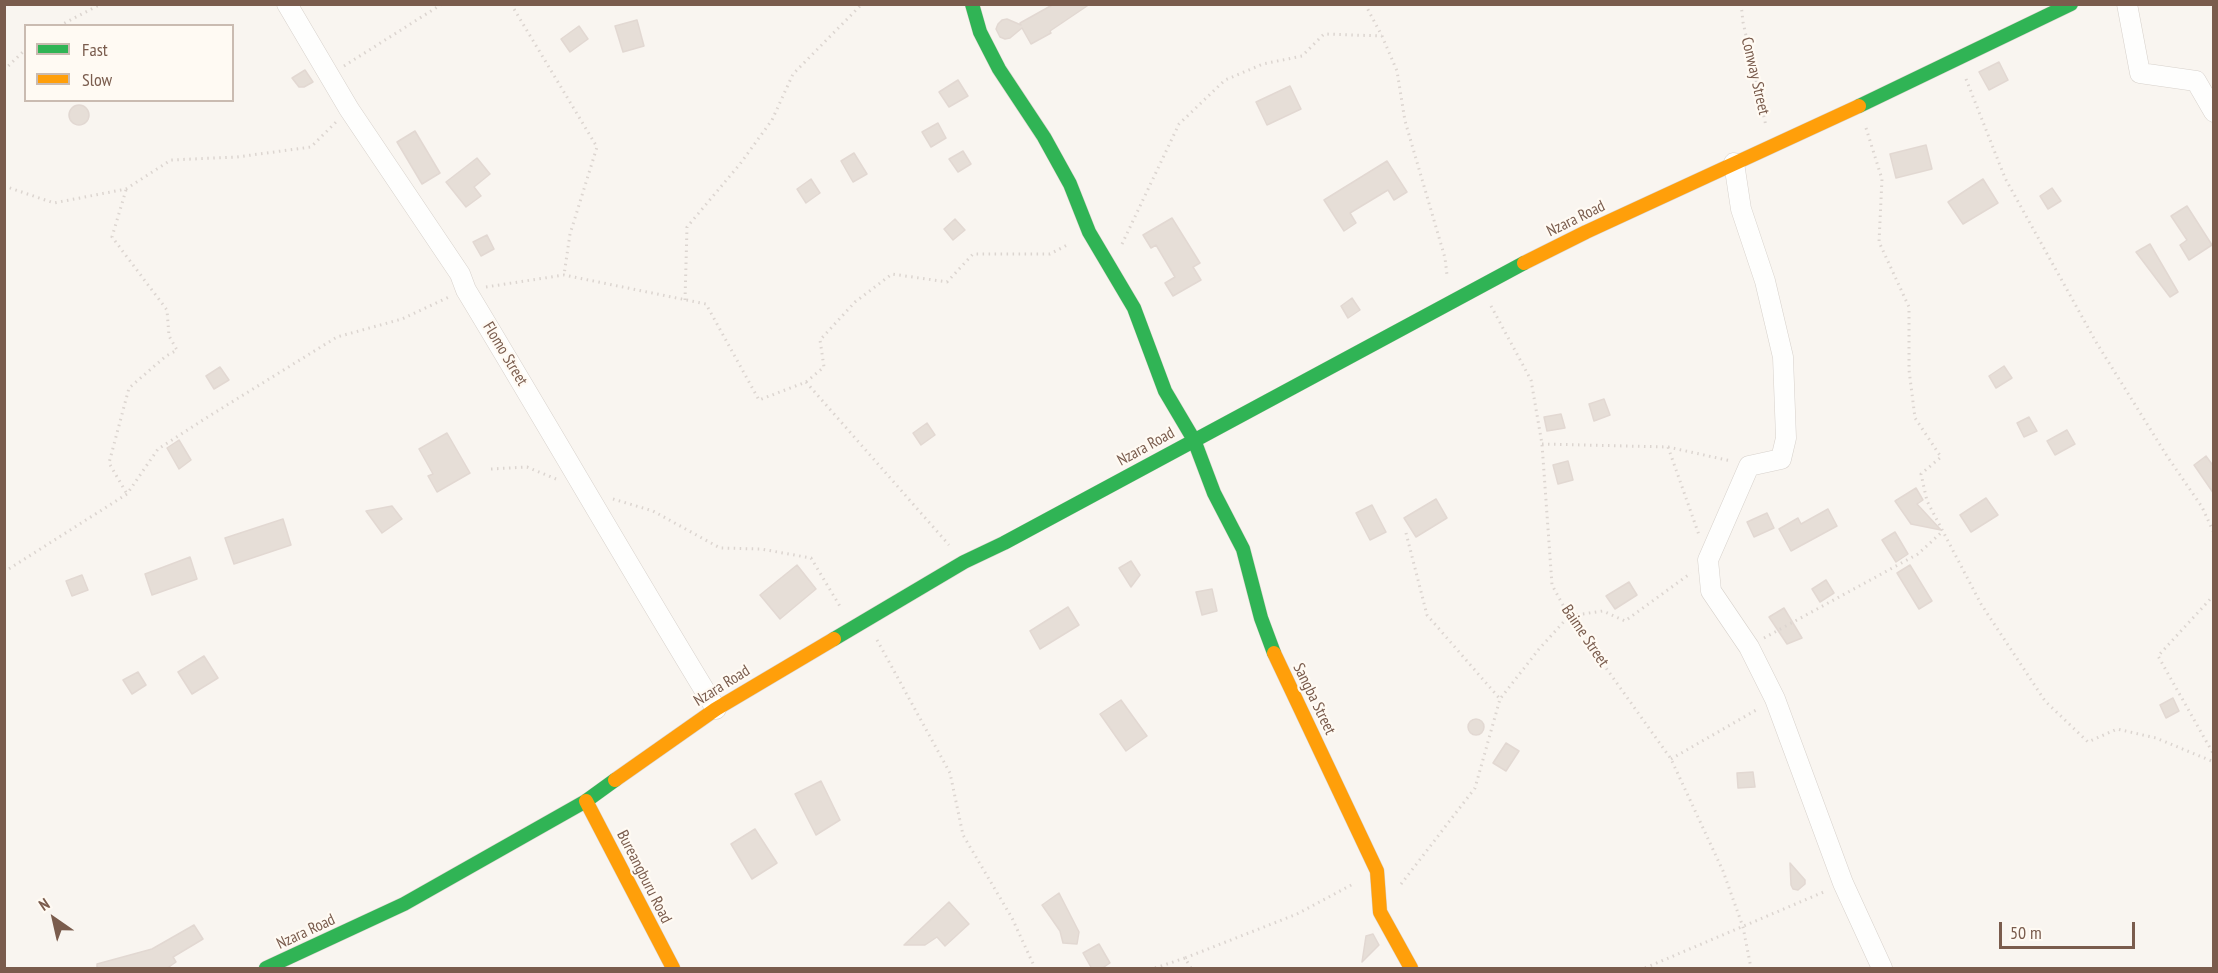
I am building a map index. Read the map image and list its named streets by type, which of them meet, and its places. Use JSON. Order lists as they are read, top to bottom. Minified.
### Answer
{"streets":{"main road":["Nzara Road","Sangba Street","Bureangburu Road"],"street":["Flomo Street"],"path":["Conway Street","Baime Street"]},"crossings":[["Conway Street","Nzara Road"],["Nzara Road","Flomo Street"],["Nzara Road","Baime Street"],["Nzara Road","Sangba Street"],["Nzara Road","Bureangburu Road"]],"legend":["Fast","Slow"],"scale_bar":"50 m","north":"top left"}
